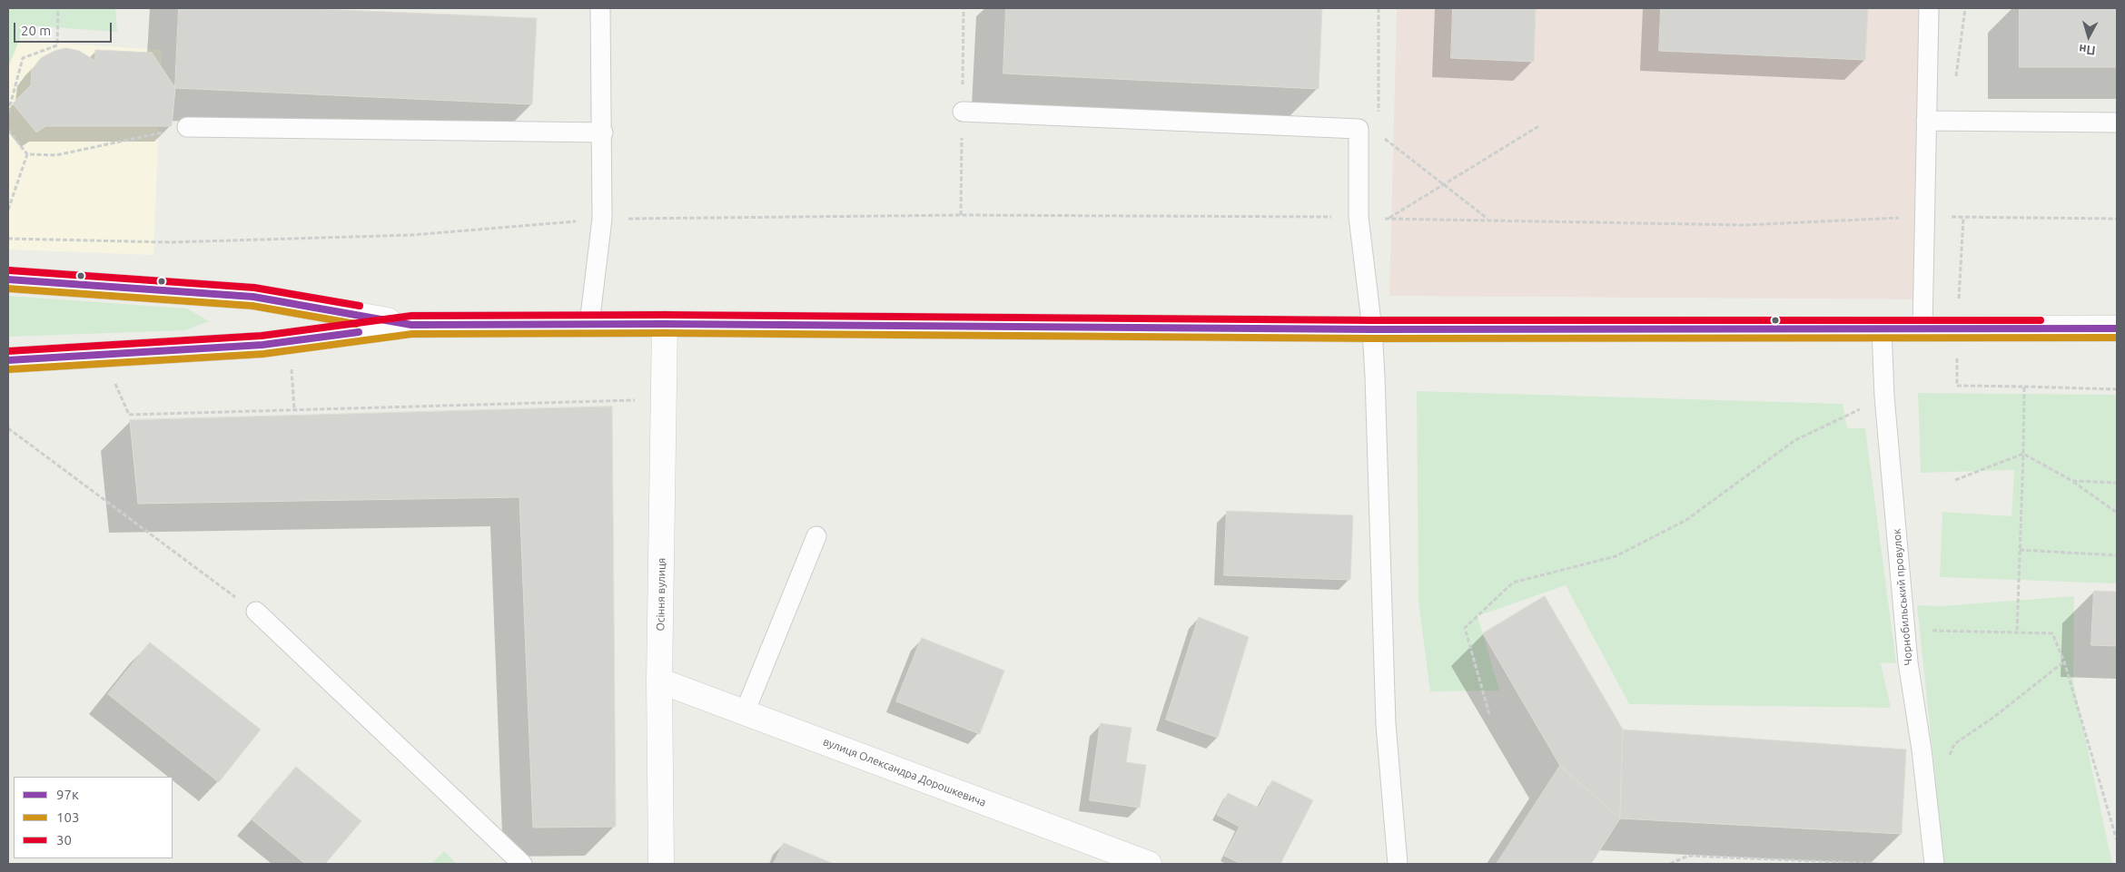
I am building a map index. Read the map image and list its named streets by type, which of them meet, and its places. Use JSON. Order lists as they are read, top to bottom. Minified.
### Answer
{"streets":{"main road":["Осіння вулиця","вулиця Олександра Дорошкевича"],"lane":["Чорнобильський провулок"]},"crossings":[["Осіння вулиця","вулиця Олександра Дорошкевича"]],"lines":["transit line 30","transit line 97к","transit line 103"],"legend":["97к","103","30"],"scale_bar":"20 m","north":"bottom"}
